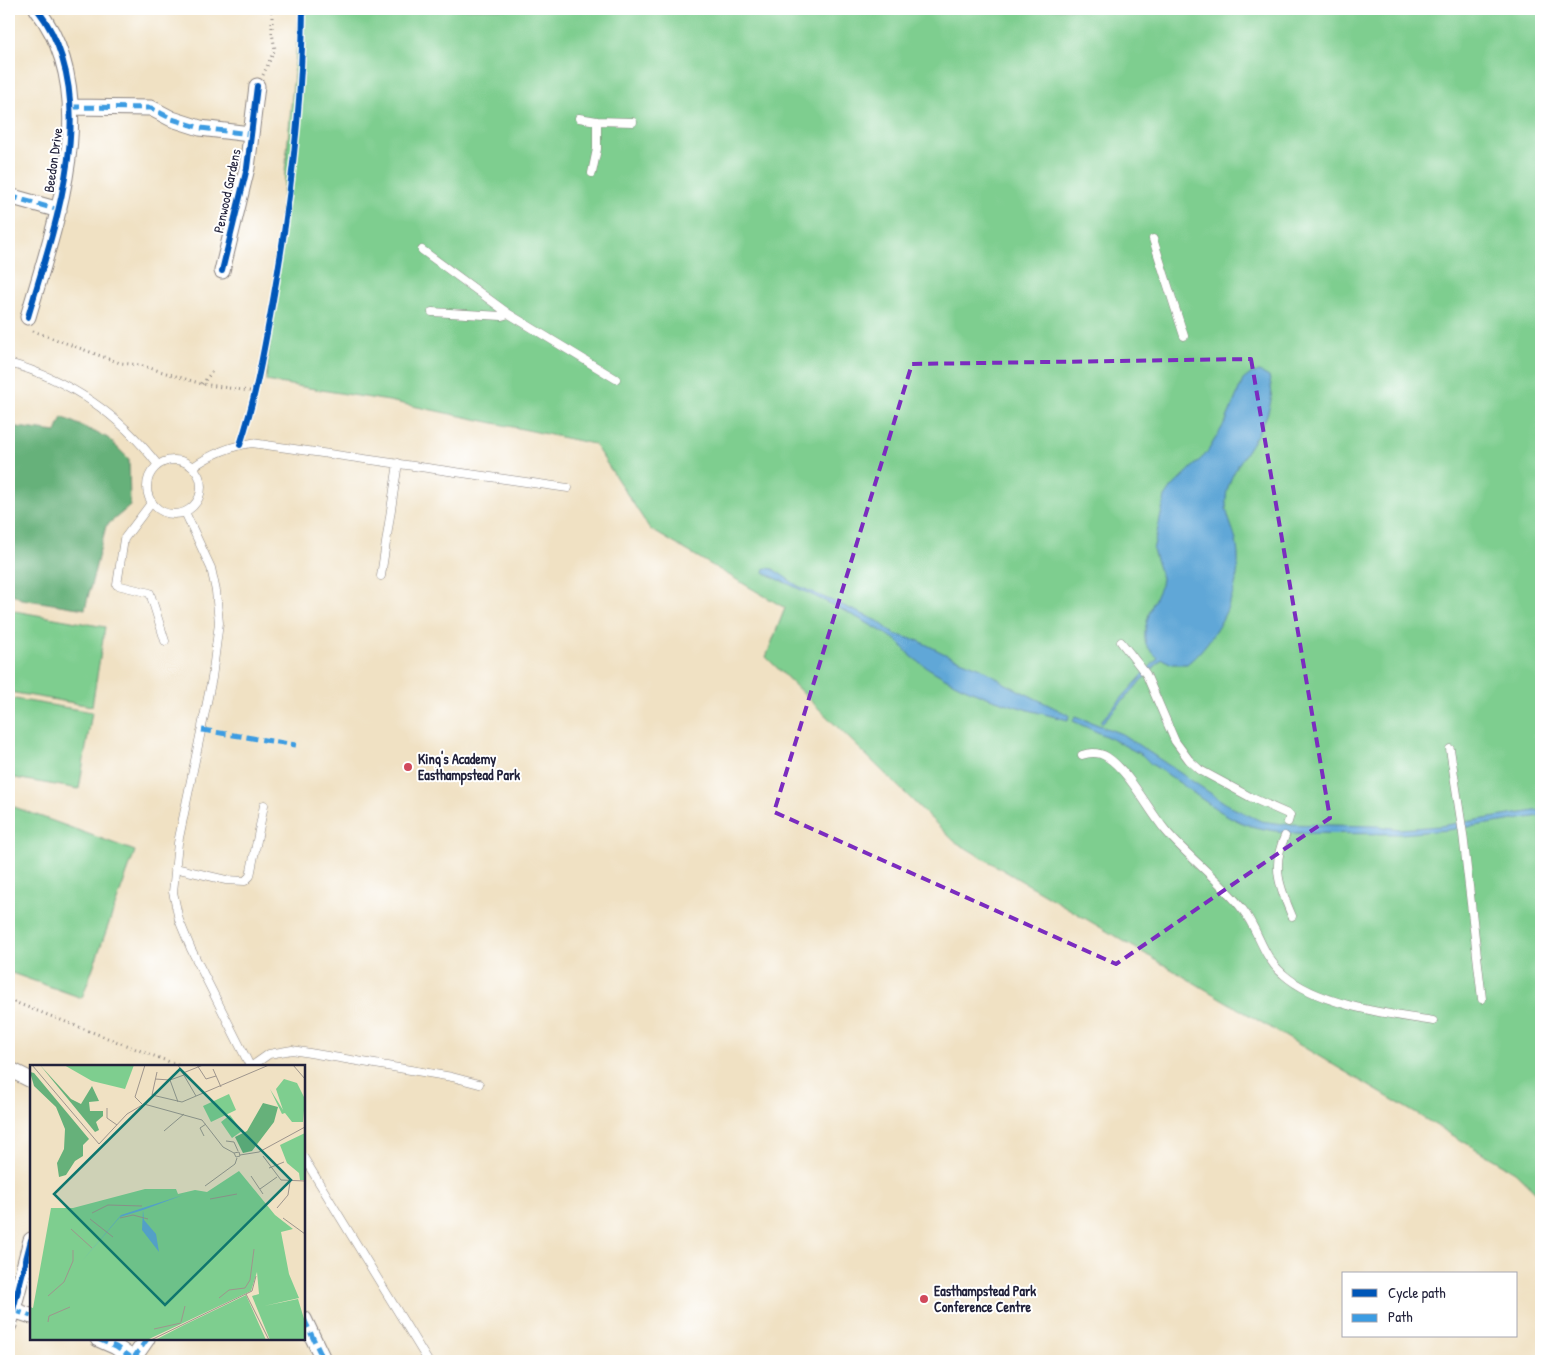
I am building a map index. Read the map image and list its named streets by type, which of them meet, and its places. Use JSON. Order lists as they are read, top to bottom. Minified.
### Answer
{"streets":{"street":["Beedon Drive","Penwood Gardens"]},"crossings":[["Beedon Drive","Penwood Gardens"]],"places":["King's Academy Easthampstead Park","Easthampstead Park Conference Centre"],"legend":["Cycle path","Path"]}
